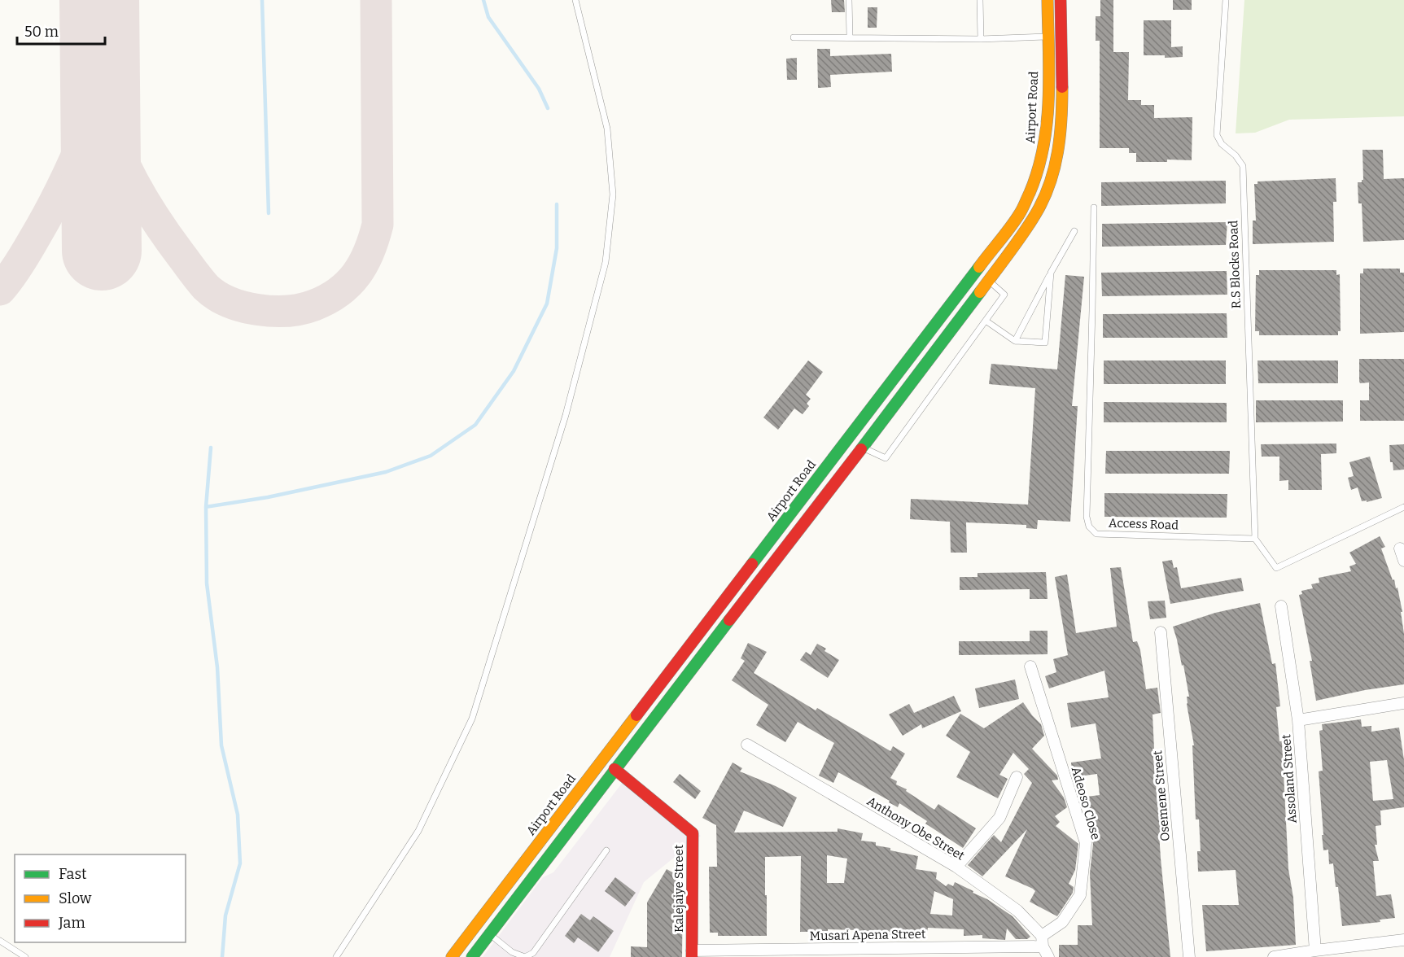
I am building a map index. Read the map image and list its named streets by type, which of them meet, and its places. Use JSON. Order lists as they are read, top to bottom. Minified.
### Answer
{"streets":{"main road":["Airport Road","Kalejaiye Street"],"street":["Assoland Street","Osemene Street","Adeoso Close","Anthony Obe Street","Musari Apena Street"],"lane":["R.S Blocks Road","Access Road"]},"crossings":[["R.S Blocks Road","Access Road"],["Adeoso Close","Anthony Obe Street"],["Adeoso Close","Musari Apena Street"],["Anthony Obe Street","Musari Apena Street"],["Kalejaiye Street","Musari Apena Street"]],"legend":["Fast","Slow","Jam"],"scale_bar":"50 m"}
